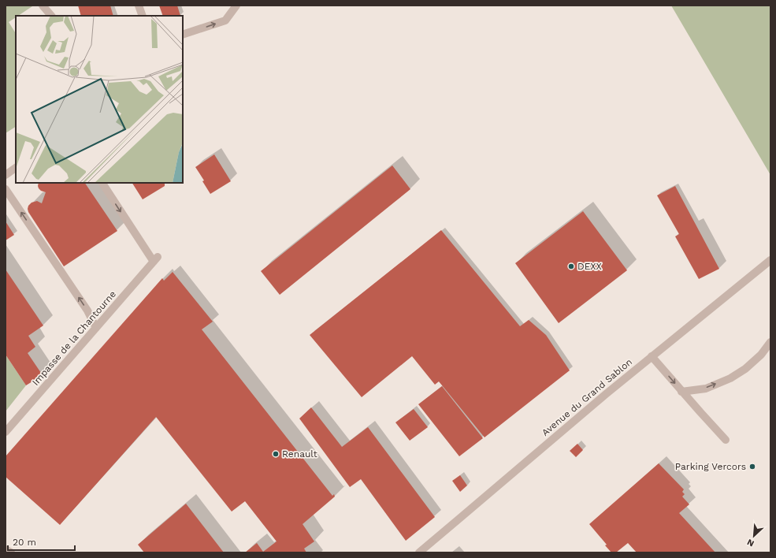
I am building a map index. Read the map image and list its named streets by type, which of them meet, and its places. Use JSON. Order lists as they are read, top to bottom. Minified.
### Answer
{"streets":{"street":["Impasse de la Chantourne","Avenue du Grand Sablon"]},"places":["DEXX","Renault","Parking Vercors"],"scale_bar":"20 m","north":"bottom left"}
